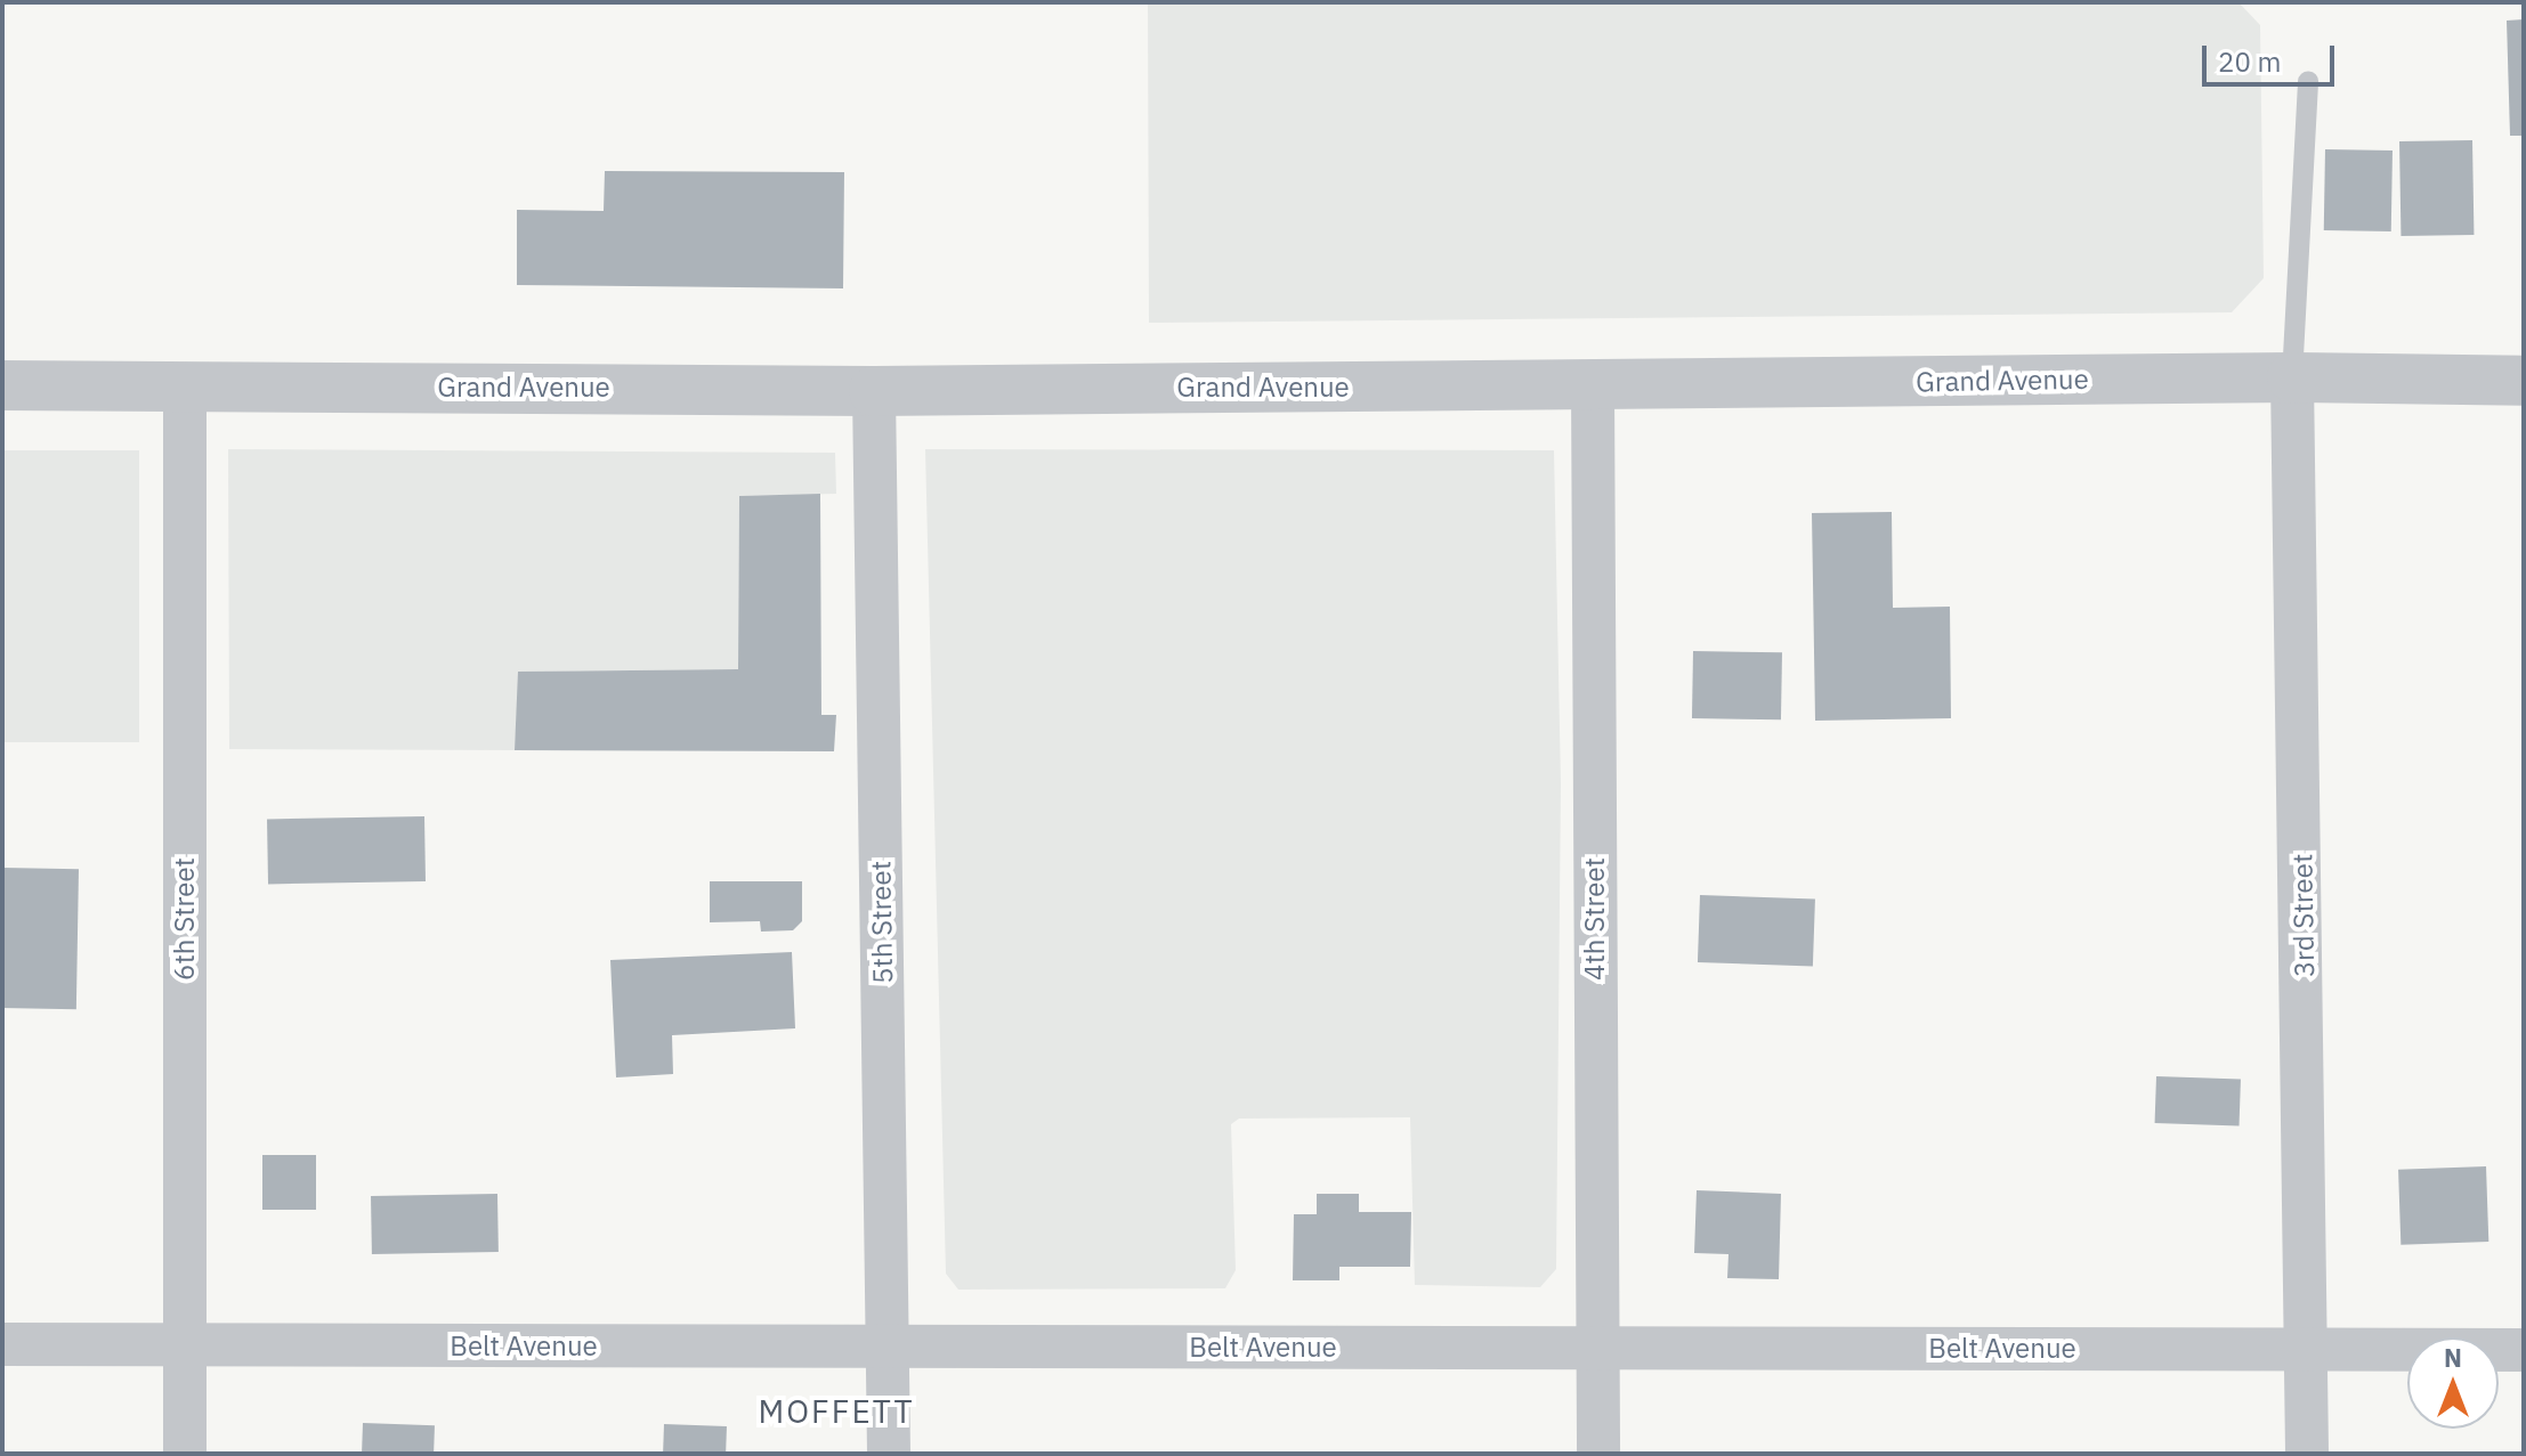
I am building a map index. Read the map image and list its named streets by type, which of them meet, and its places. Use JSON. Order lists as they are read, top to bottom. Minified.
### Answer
{"streets":{"street":["Grand Avenue","3rd Street","6th Street","4th Street","5th Street","Belt Avenue"]},"crossings":[["Grand Avenue","3rd Street"],["Grand Avenue","6th Street"],["Grand Avenue","4th Street"],["Grand Avenue","5th Street"],["3rd Street","Belt Avenue"],["6th Street","Belt Avenue"],["4th Street","Belt Avenue"],["5th Street","Belt Avenue"]],"districts":["MOFFETT"],"scale_bar":"20 m","north":"top"}
